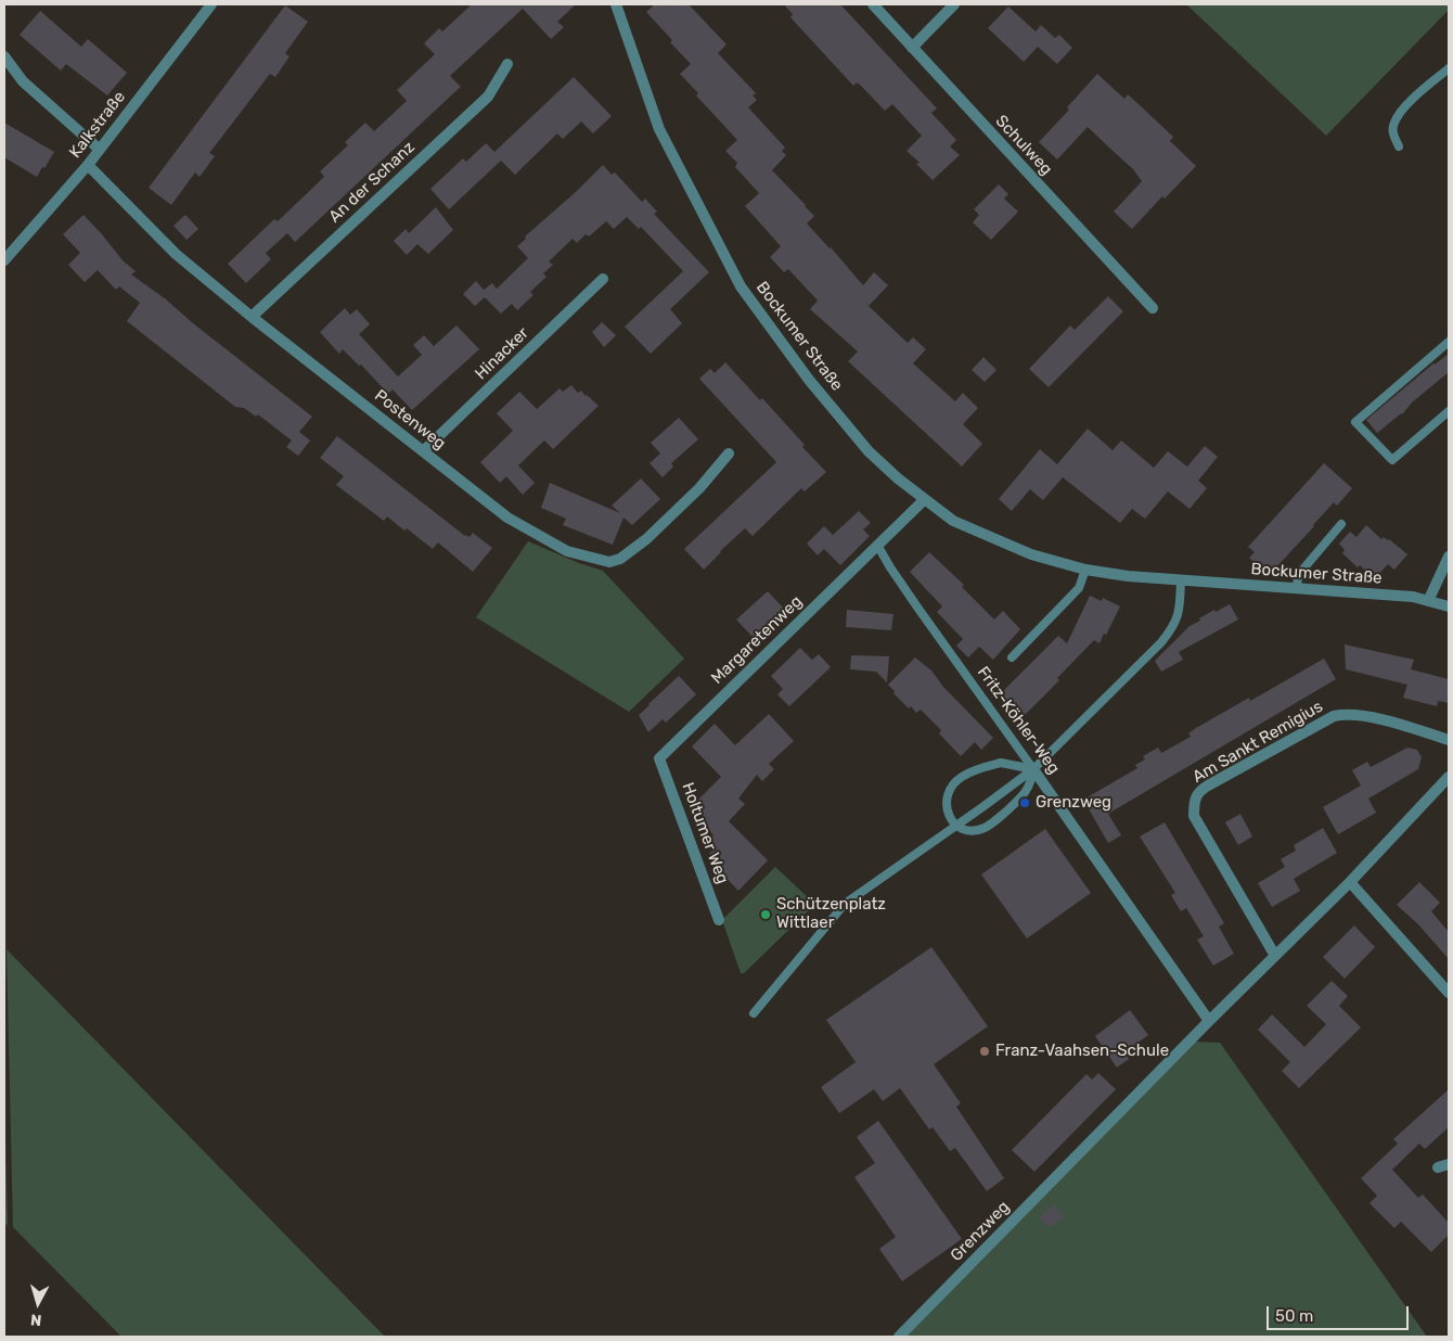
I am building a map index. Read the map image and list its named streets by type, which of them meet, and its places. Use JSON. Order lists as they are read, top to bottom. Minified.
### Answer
{"streets":{"street":["Kalkstraße","Schulweg","An der Schanz","Bockumer Straße","Hinacker","Postenweg","Margaretenweg","Fritz-Köhler-Weg","Am Sankt Remigius","Holtumer Weg","Grenzweg"]},"crossings":[["Kalkstraße","Postenweg"],["An der Schanz","Postenweg"],["Hinacker","Postenweg"],["Margaretenweg","Fritz-Köhler-Weg"],["Margaretenweg","Holtumer Weg"],["Fritz-Köhler-Weg","Grenzweg"],["Am Sankt Remigius","Grenzweg"]],"places":["Grenzweg","Schützenplatz Wittlaer","Franz-Vaahsen-Schule"],"scale_bar":"50 m","north":"bottom"}
